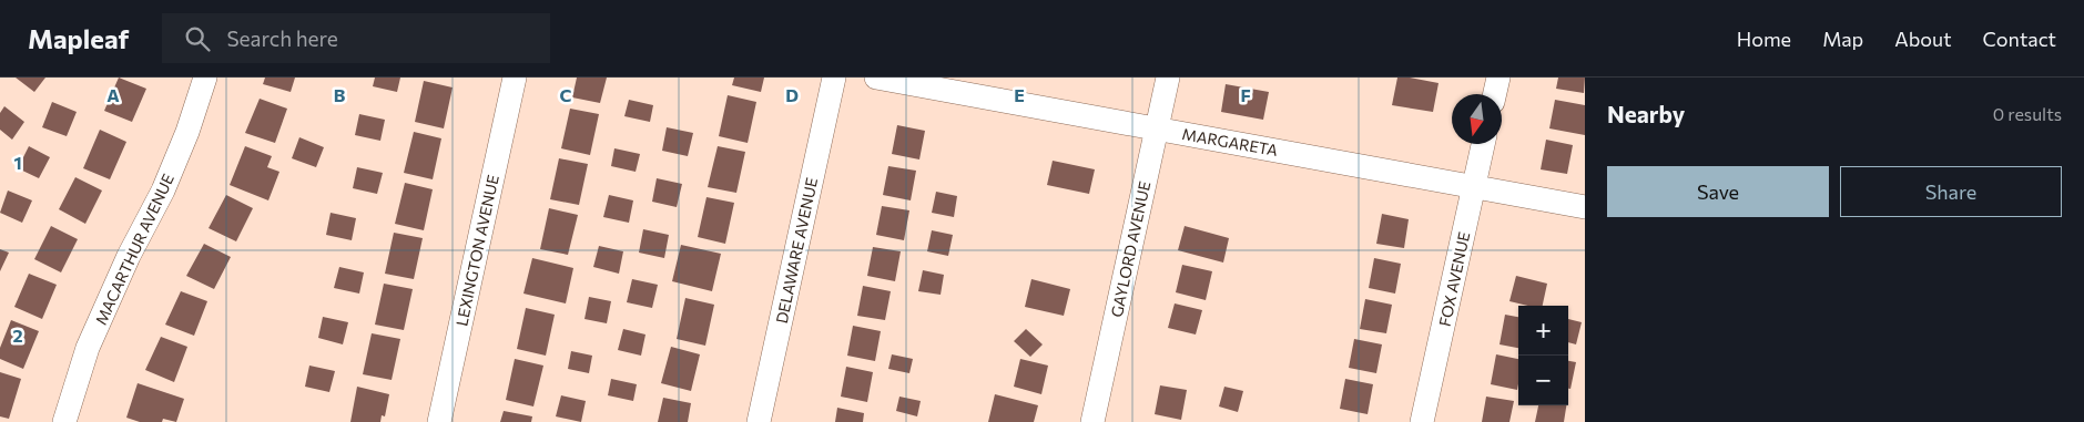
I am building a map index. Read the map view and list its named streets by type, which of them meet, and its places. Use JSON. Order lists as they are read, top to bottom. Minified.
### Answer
{"streets":{"street":["MARGARETA","MACARTHUR AVENUE","GAYLORD AVENUE","LEXINGTON AVENUE","DELAWARE AVENUE","FOX AVENUE"]},"crossings":[["MARGARETA","GAYLORD AVENUE"],["MARGARETA","FOX AVENUE"]],"north":"bottom","page":{"header":"Mapleaf","search":"Search here","nav":["Home","Map","About","Contact"],"heading":["Nearby","0 results"],"buttons":["Save","Share"],"map_buttons":["+","−"]},"grid":{"columns":["A","B","C","D","E","F"],"rows":["1","2"]}}
